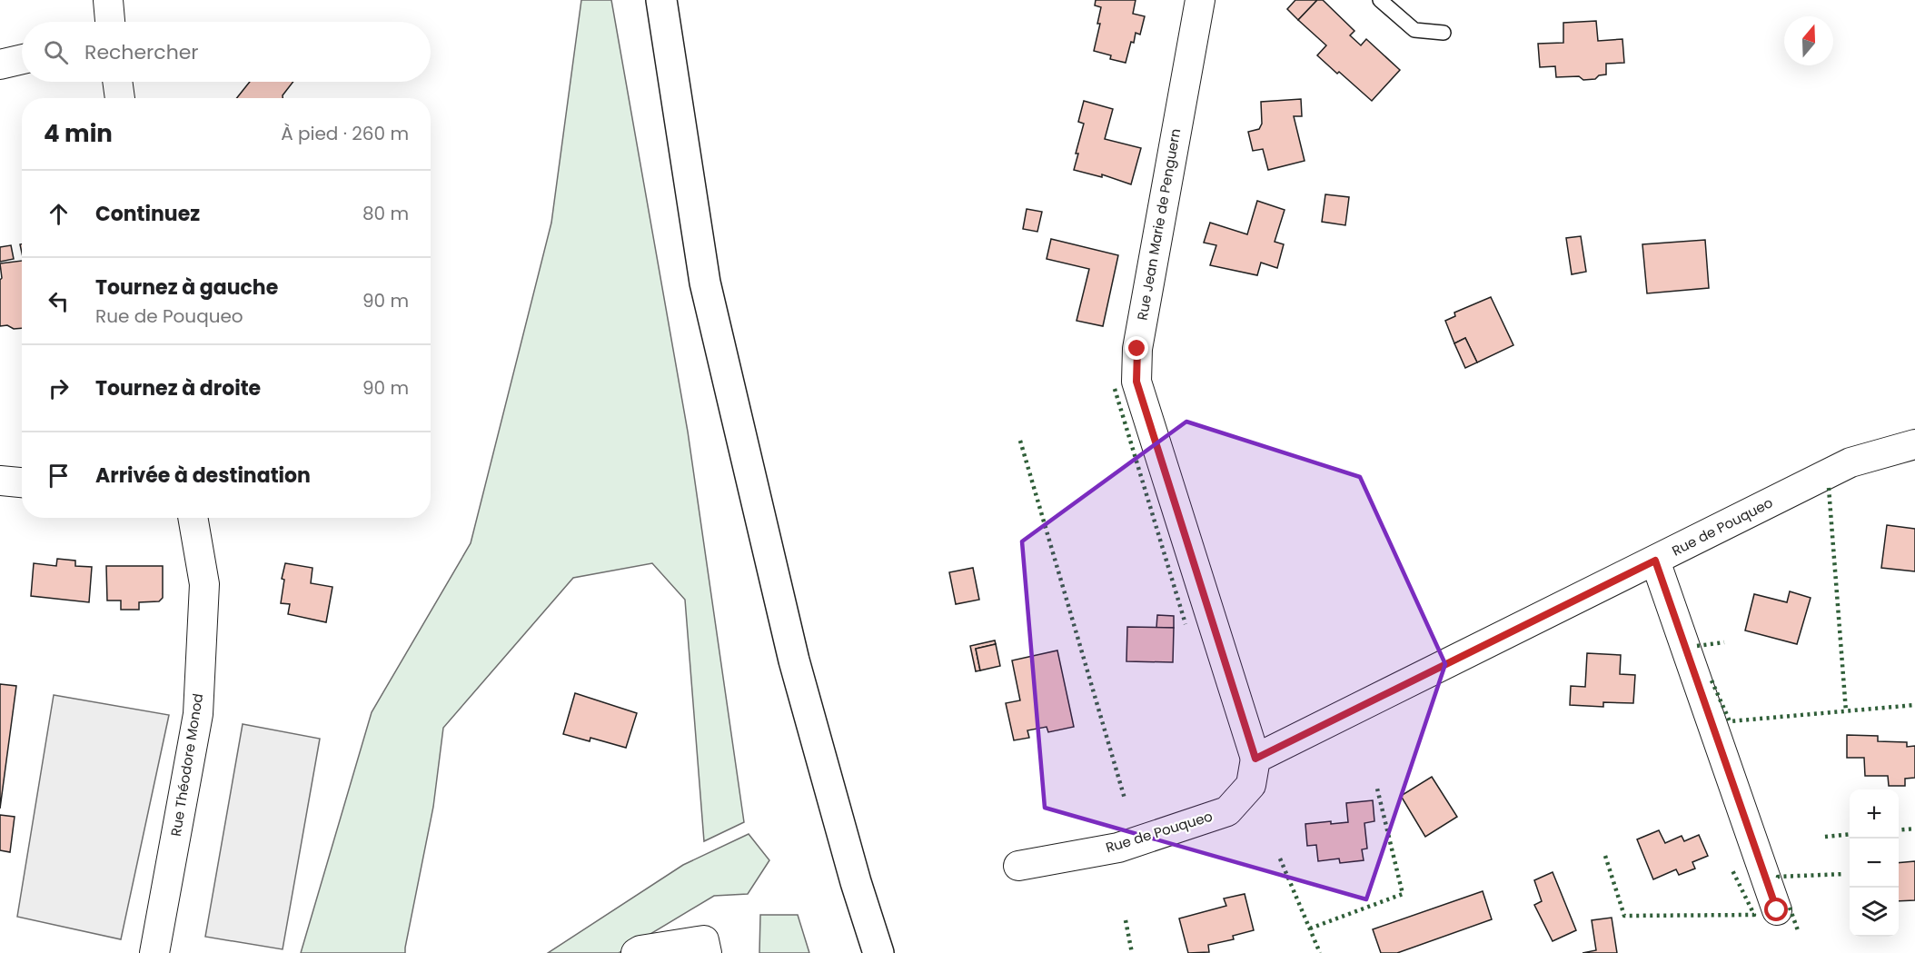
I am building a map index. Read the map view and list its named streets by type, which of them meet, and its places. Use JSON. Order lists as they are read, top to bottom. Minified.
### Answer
{"streets":{"street":["Rue Jean Marie de Penguern","Rue de Pouqueo","Rue Théodore Monod"]},"crossings":[["Rue Jean Marie de Penguern","Rue de Pouqueo"]],"north":"top","page":{"search":"Rechercher","heading":["4 min","À pied · 260 m"],"list":[["Continuez","80 m"],["Tournez à gauche","Rue de Pouqueo","90 m"],["Tournez à droite","90 m"],"Arrivée à destination"],"map_buttons":["+","−"]}}
